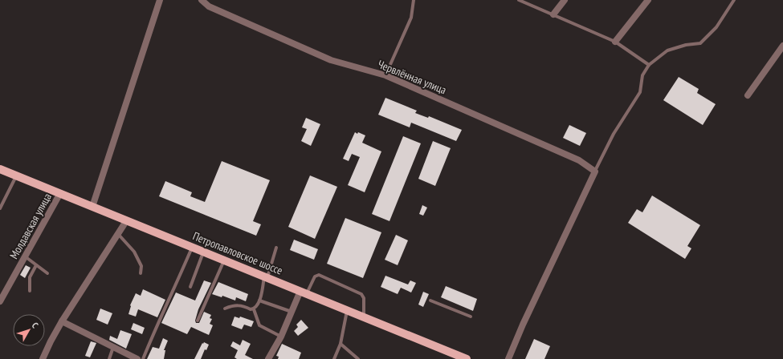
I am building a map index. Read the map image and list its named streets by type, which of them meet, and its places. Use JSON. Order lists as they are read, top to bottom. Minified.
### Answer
{"streets":{"main road":["Петропавловское шоссе"],"street":["Червлённая улица","Молдавская улица"]},"crossings":[["Молдавская улица","Петропавловское шоссе"]],"north":"top right"}
